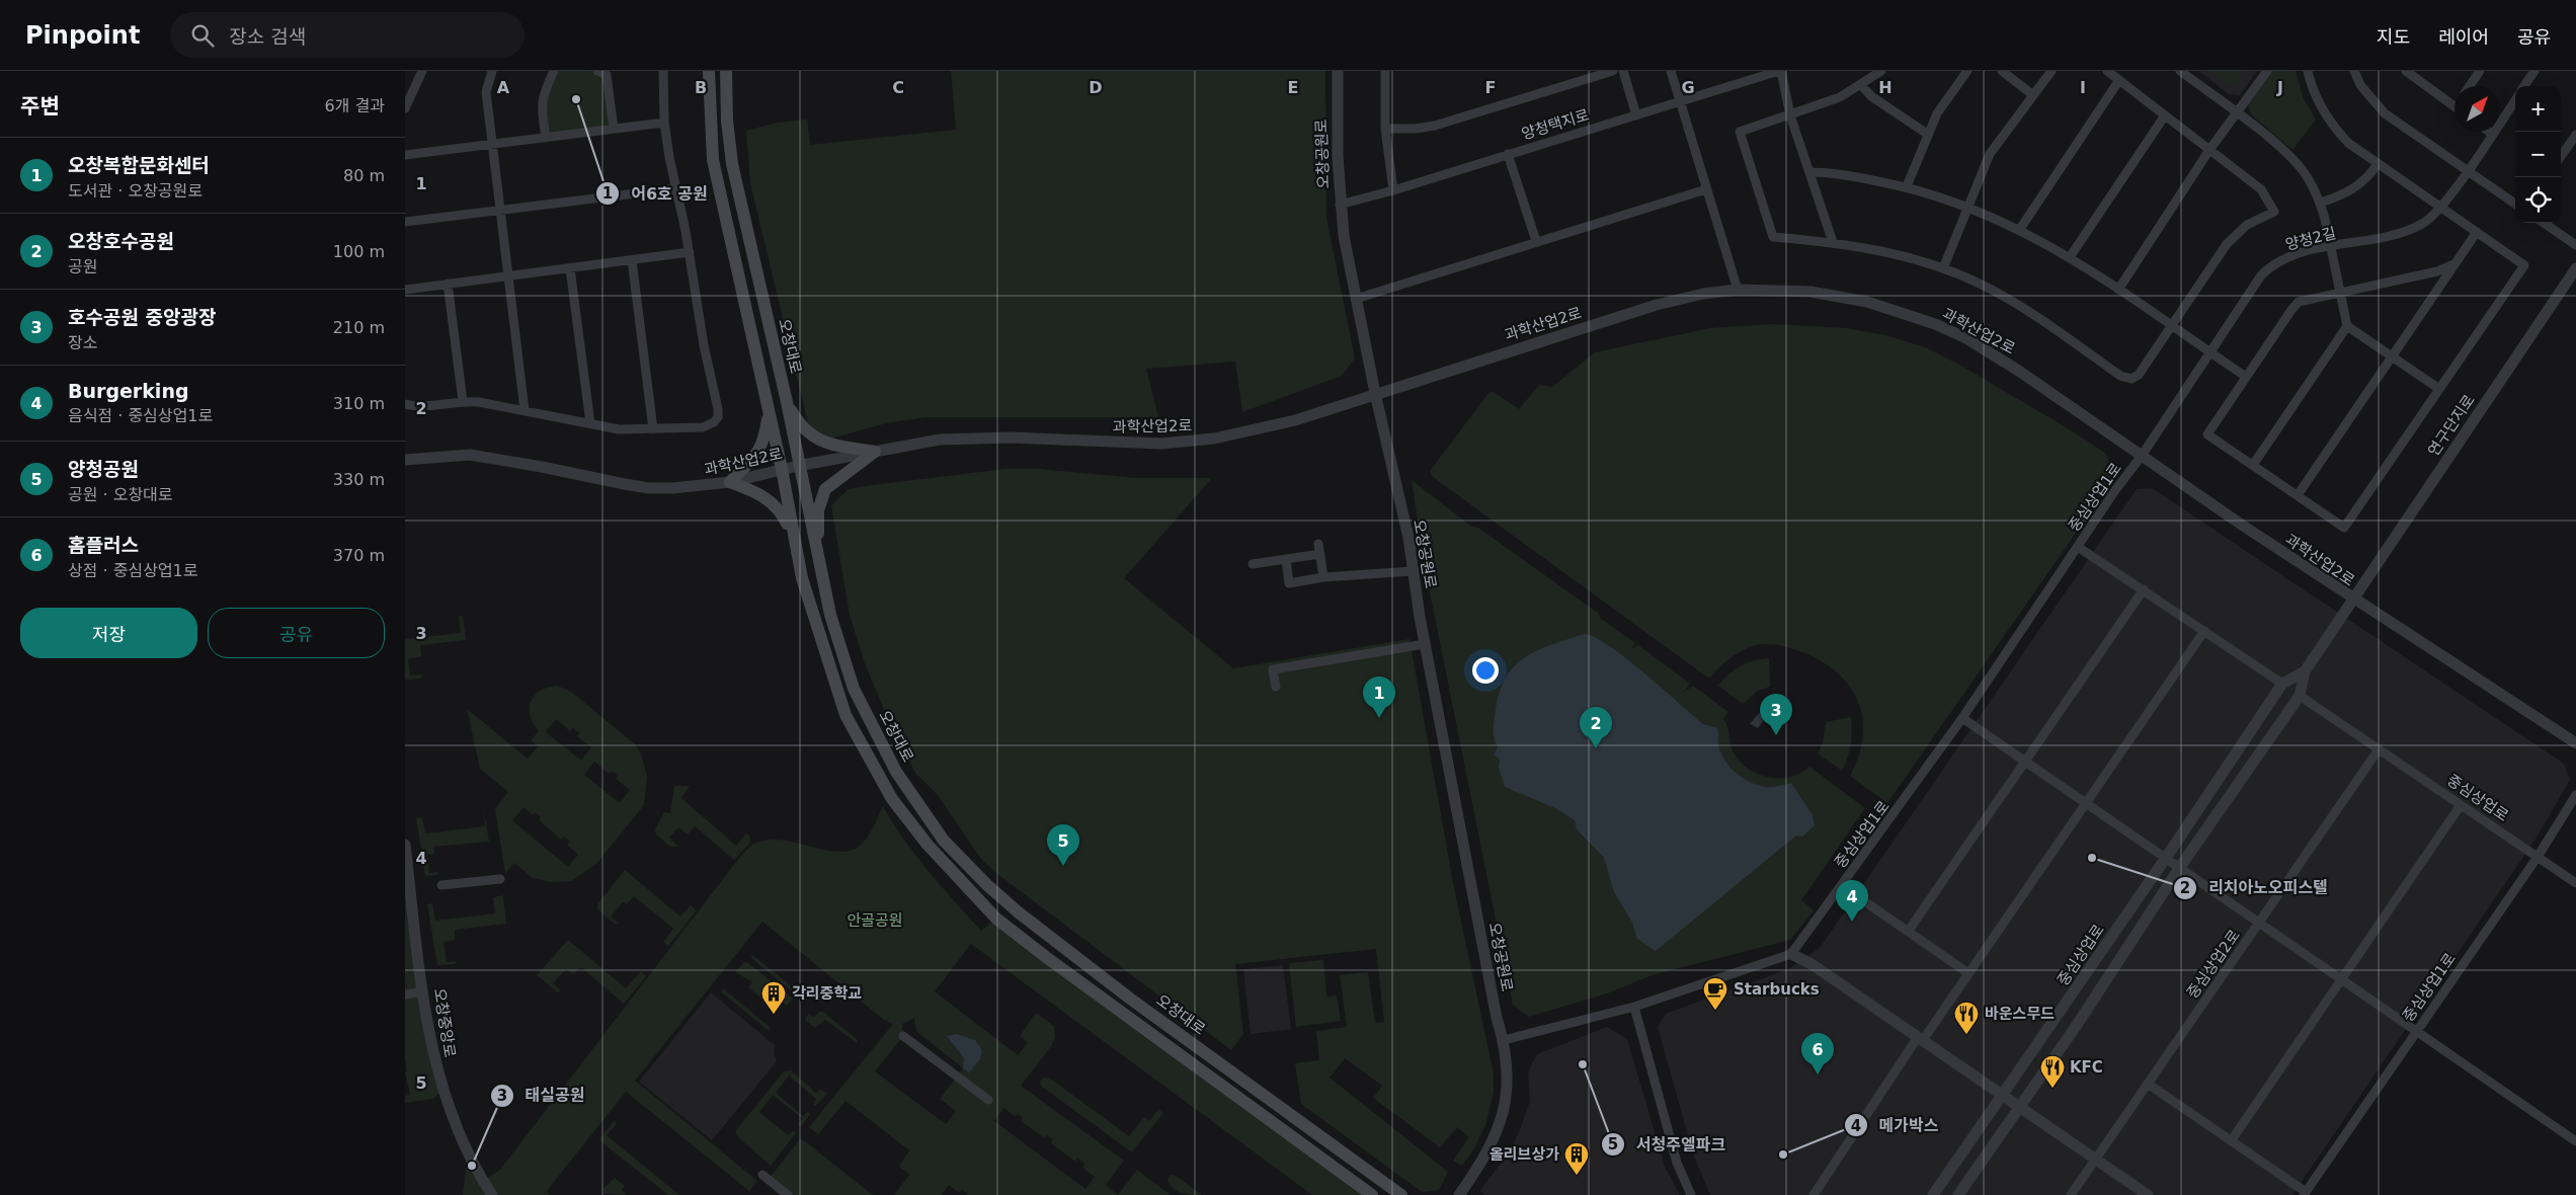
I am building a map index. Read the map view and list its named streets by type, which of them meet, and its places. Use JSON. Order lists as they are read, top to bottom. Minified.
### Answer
{"streets":{"main road":["오창대로"],"street":["양청택지로","오창공원로","양청2길","과학산업2로","연구단지로","중심상업1로","중심상업로","중심상업2로","오창중앙로"]},"crossings":[["양청택지로","오창공원로"],["오창공원로","과학산업2로"],["양청2길","과학산업2로"],["양청2길","중심상업1로"],["과학산업2로","오창대로"],["과학산업2로","연구단지로"],["과학산업2로","중심상업1로"],["과학산업2로","중심상업로"],["연구단지로","중심상업로"],["중심상업1로","중심상업로"],["중심상업로","중심상업2로"]],"parks":["안골공원"],"places":{"other":["어6호 공원","리치아노오피스텔","서청주엘파크","메가박스","태실공원"],"cafe":["Starbucks"],"building":["각리중학교","올리브상가"],"restaurant":["바운스무드","KFC"]},"north":"top right","page":{"header":"Pinpoint","search":"장소 검색","nav":["지도","레이어","공유"],"heading":["주변","6개 결과"],"map_buttons":["+","−"],"list":[{"mark":"1","name":"오창복합문화센터","note":"도서관 · 오창공원로","value":"80 m"},{"mark":"2","name":"오창호수공원","note":"공원","value":"100 m"},{"mark":"3","name":"호수공원 중앙광장","note":"장소","value":"210 m"},{"mark":"4","name":"Burgerking","note":"음식점 · 중심상업1로","value":"310 m"},{"mark":"5","name":"양청공원","note":"공원 · 오창대로","value":"330 m"},{"mark":"6","name":"홈플러스","note":"상점 · 중심상업1로","value":"370 m"}],"buttons":["저장","공유"],"pins":["1","3","2","5","4","6"]},"grid":{"columns":["A","B","C","D","E","F","G","H","I","J"],"rows":["1","2","3","4","5"]}}
